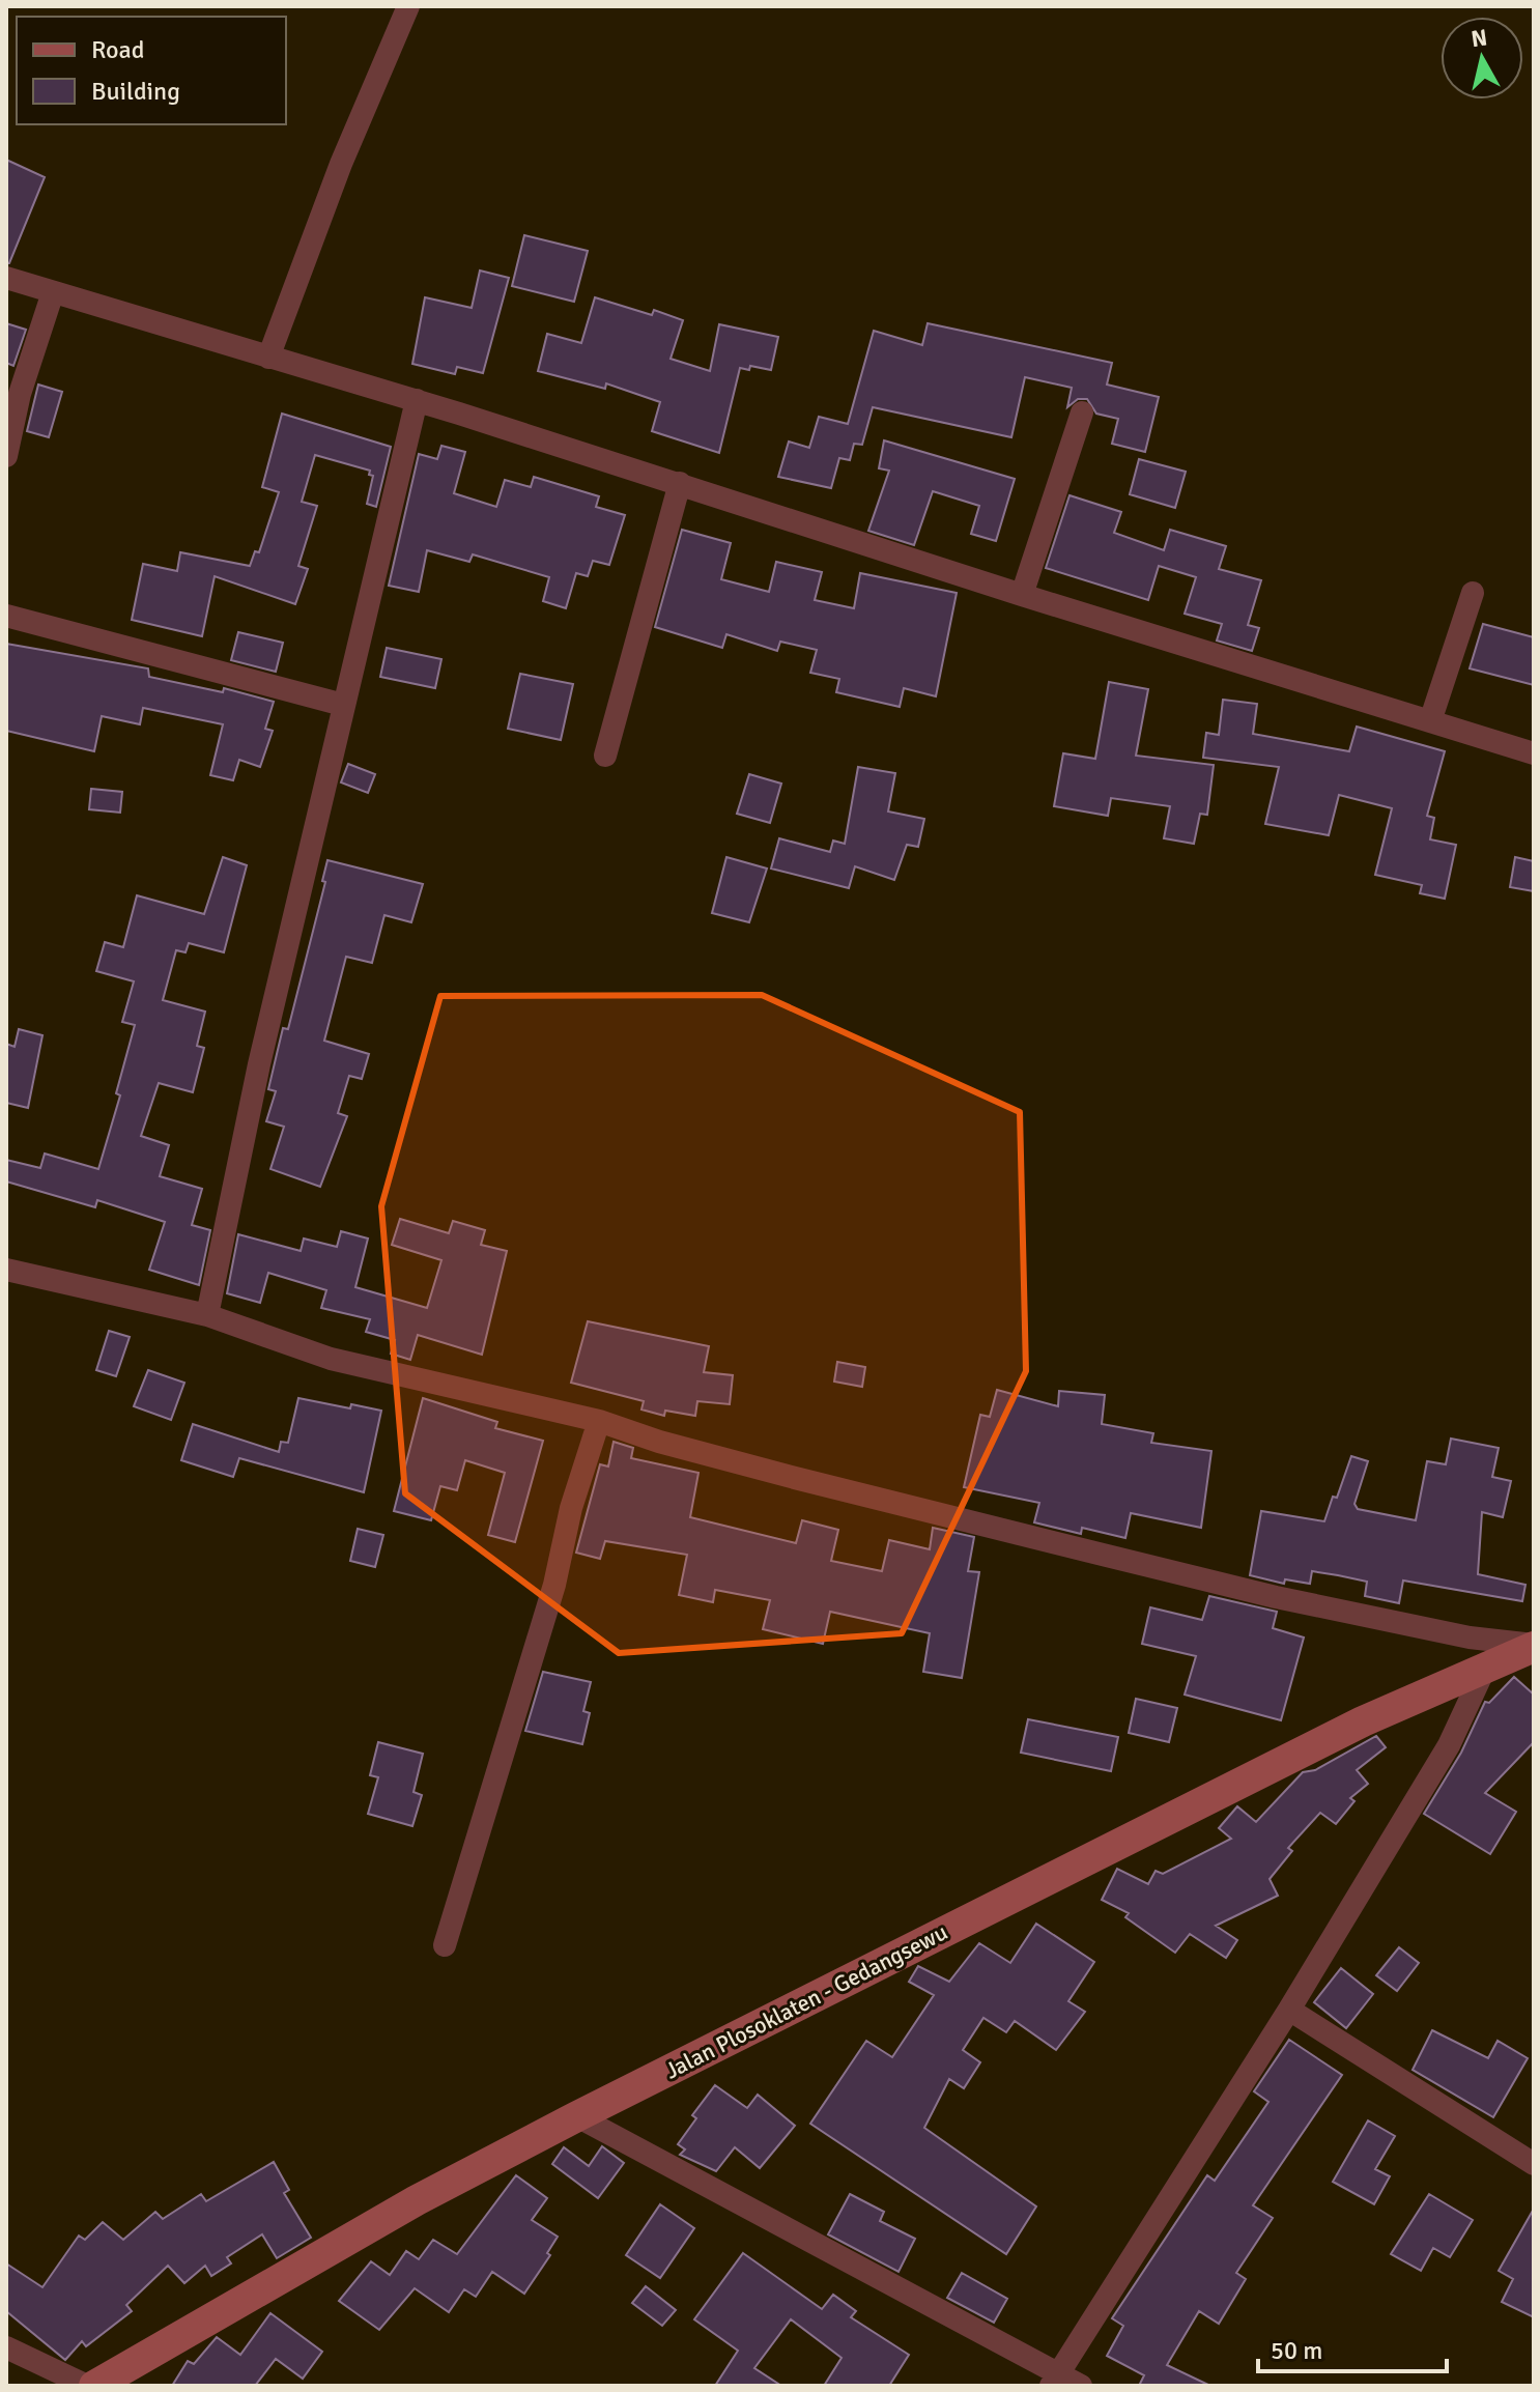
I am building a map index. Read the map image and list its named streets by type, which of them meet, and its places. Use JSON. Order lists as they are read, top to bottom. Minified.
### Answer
{"streets":{"main road":["Jalan Plosoklaten - Gedangsewu"]},"legend":["Road","Building"],"scale_bar":"50 m","north":"top"}
